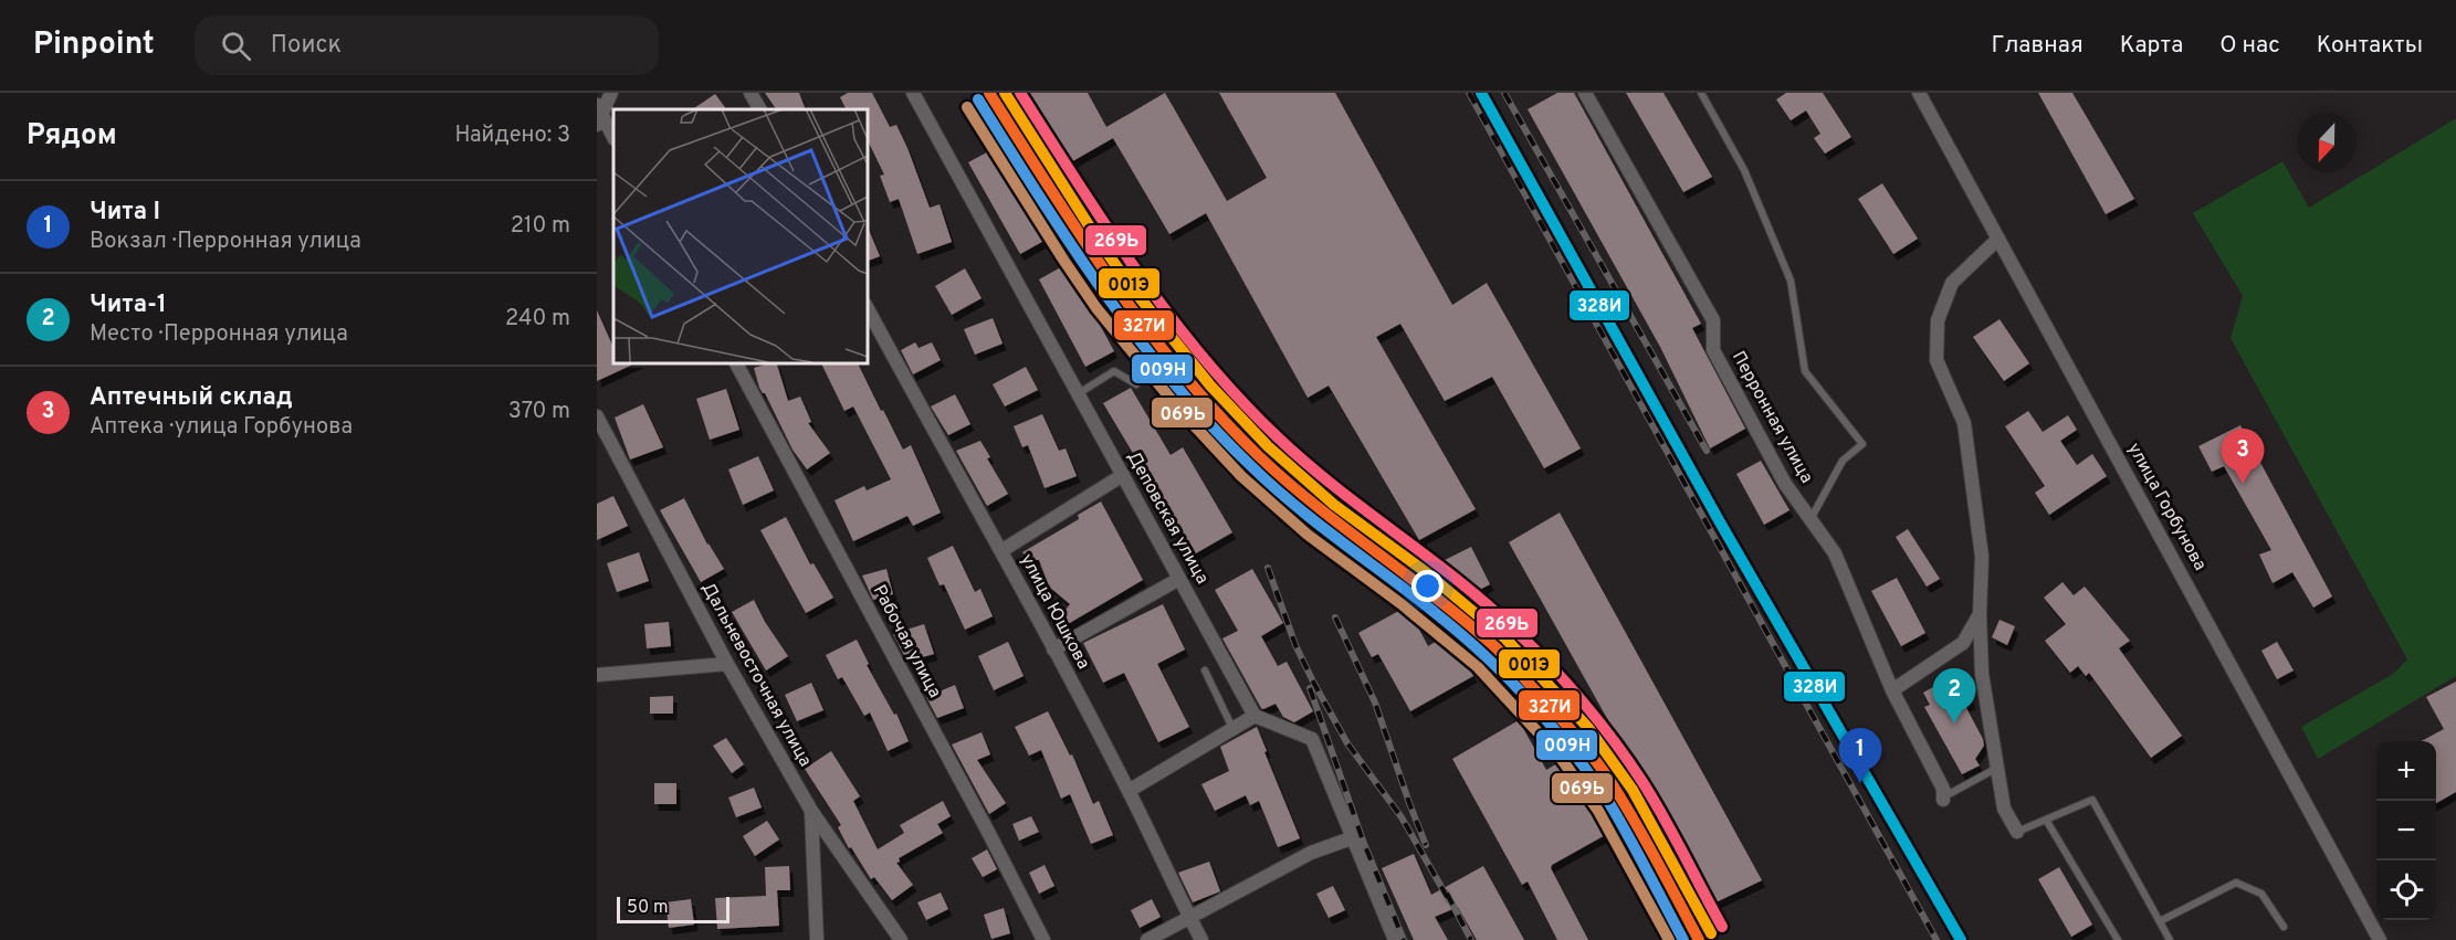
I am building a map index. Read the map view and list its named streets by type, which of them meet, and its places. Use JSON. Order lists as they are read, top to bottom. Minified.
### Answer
{"streets":{"street":["Перронная улица","улица Горбунова","Деповская улица","улица Юшкова","Рабочая улица","Дальневосточная улица"]},"lines":["transit line 327И","transit line 001Э","transit line 269Ь","transit line 328И","transit line 009Н","transit line 069Ь"],"scale_bar":"50 m","north":"bottom","page":{"header":"Pinpoint","search":"Поиск","nav":["Главная","Карта","О нас","Контакты"],"heading":["Рядом","Найдено: 3"],"list":[{"mark":"1","name":"Чита I","note":"Вокзал · Перронная улица","value":"210 m"},{"mark":"2","name":"Чита-1","note":"Место · Перронная улица","value":"240 m"},{"mark":"3","name":"Аптечный склад","note":"Аптека · улица Горбунова","value":"370 m"}],"pins":["3","2","1"],"map_buttons":["+","−"],"scale":"50 m"}}
